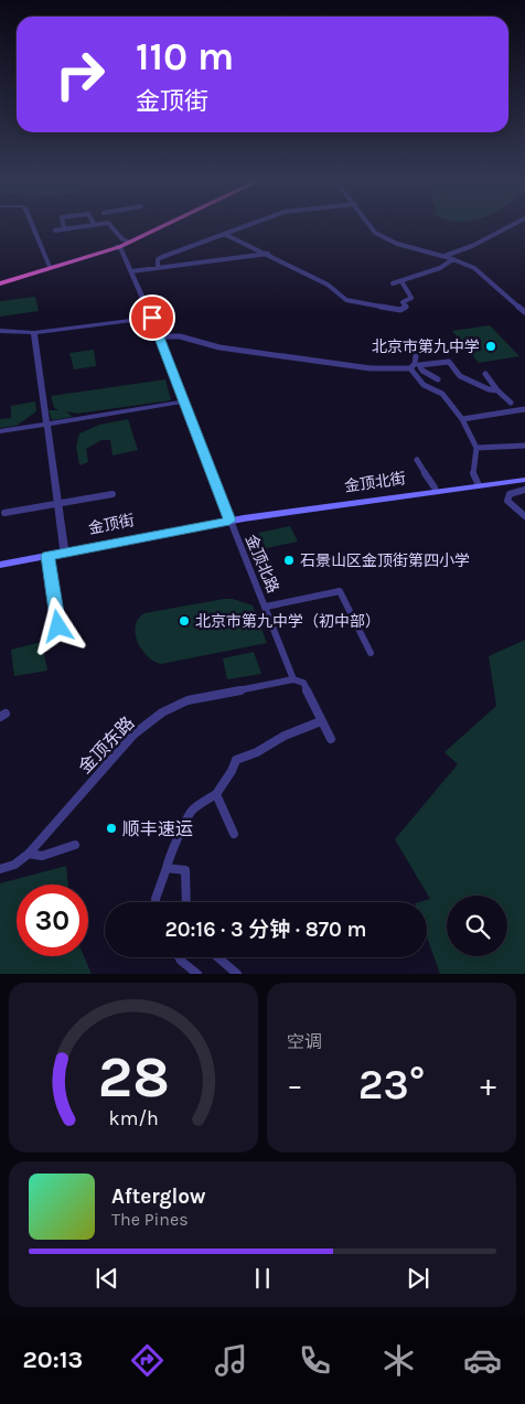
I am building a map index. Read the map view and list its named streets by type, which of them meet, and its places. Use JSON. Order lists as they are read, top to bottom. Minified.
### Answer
{"streets":{"main road":["金顶北街","金顶街"],"street":["金顶北路","金顶东路"]},"crossings":[["金顶北街","金顶街"],["金顶北街","金顶北路"],["金顶街","金顶北路"],["金顶北路","金顶东路"]],"places":["北京市第九中学","石景山区金顶街第四小学","北京市第九中学（初中部）","顺丰速运"],"page":{"turn":["110 m","金顶街"],"limit":"30","trip":"20:16 · 3 分钟 · 870 m","tile":"空调","heat":["−","23°","+"],"song":["Afterglow","The Pines"],"tabs":"20:13","gauge":["28","km/h"]}}
